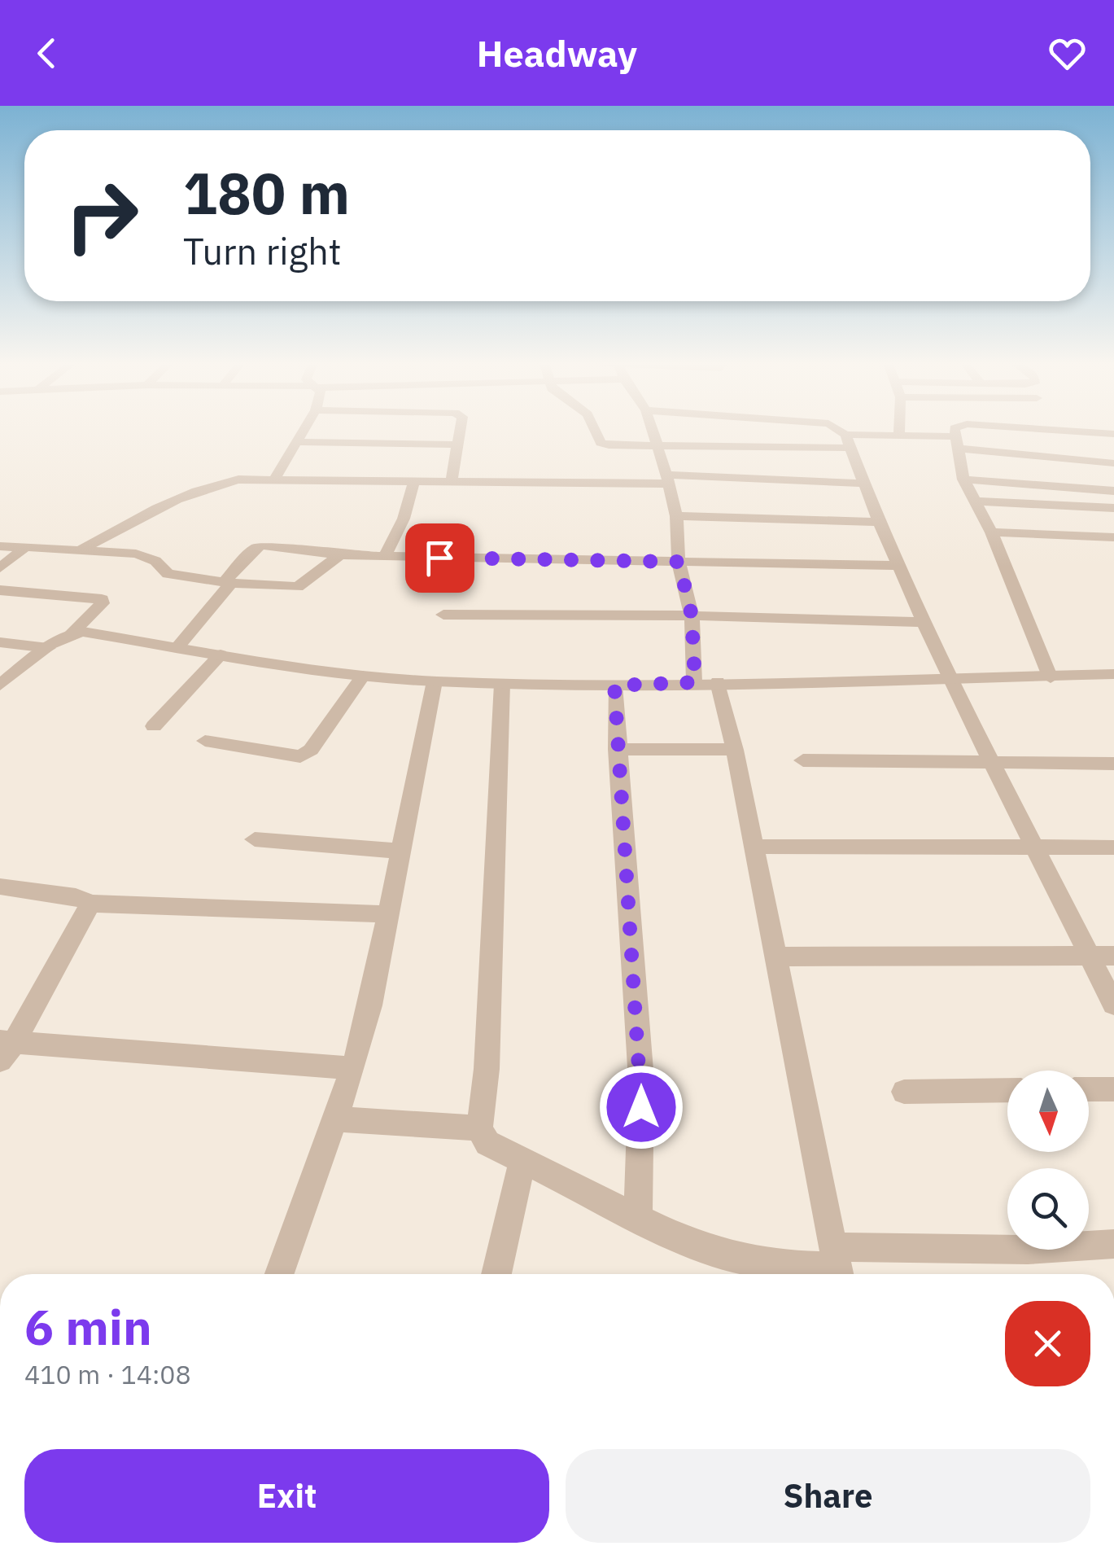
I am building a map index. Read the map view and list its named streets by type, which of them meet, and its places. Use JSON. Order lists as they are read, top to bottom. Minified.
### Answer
{"north":"bottom","page":{"header":"Headway","turn":["180 m","Turn right"],"heading":["6 min","410 m · 14:08"],"buttons":["Exit","Share"]}}
